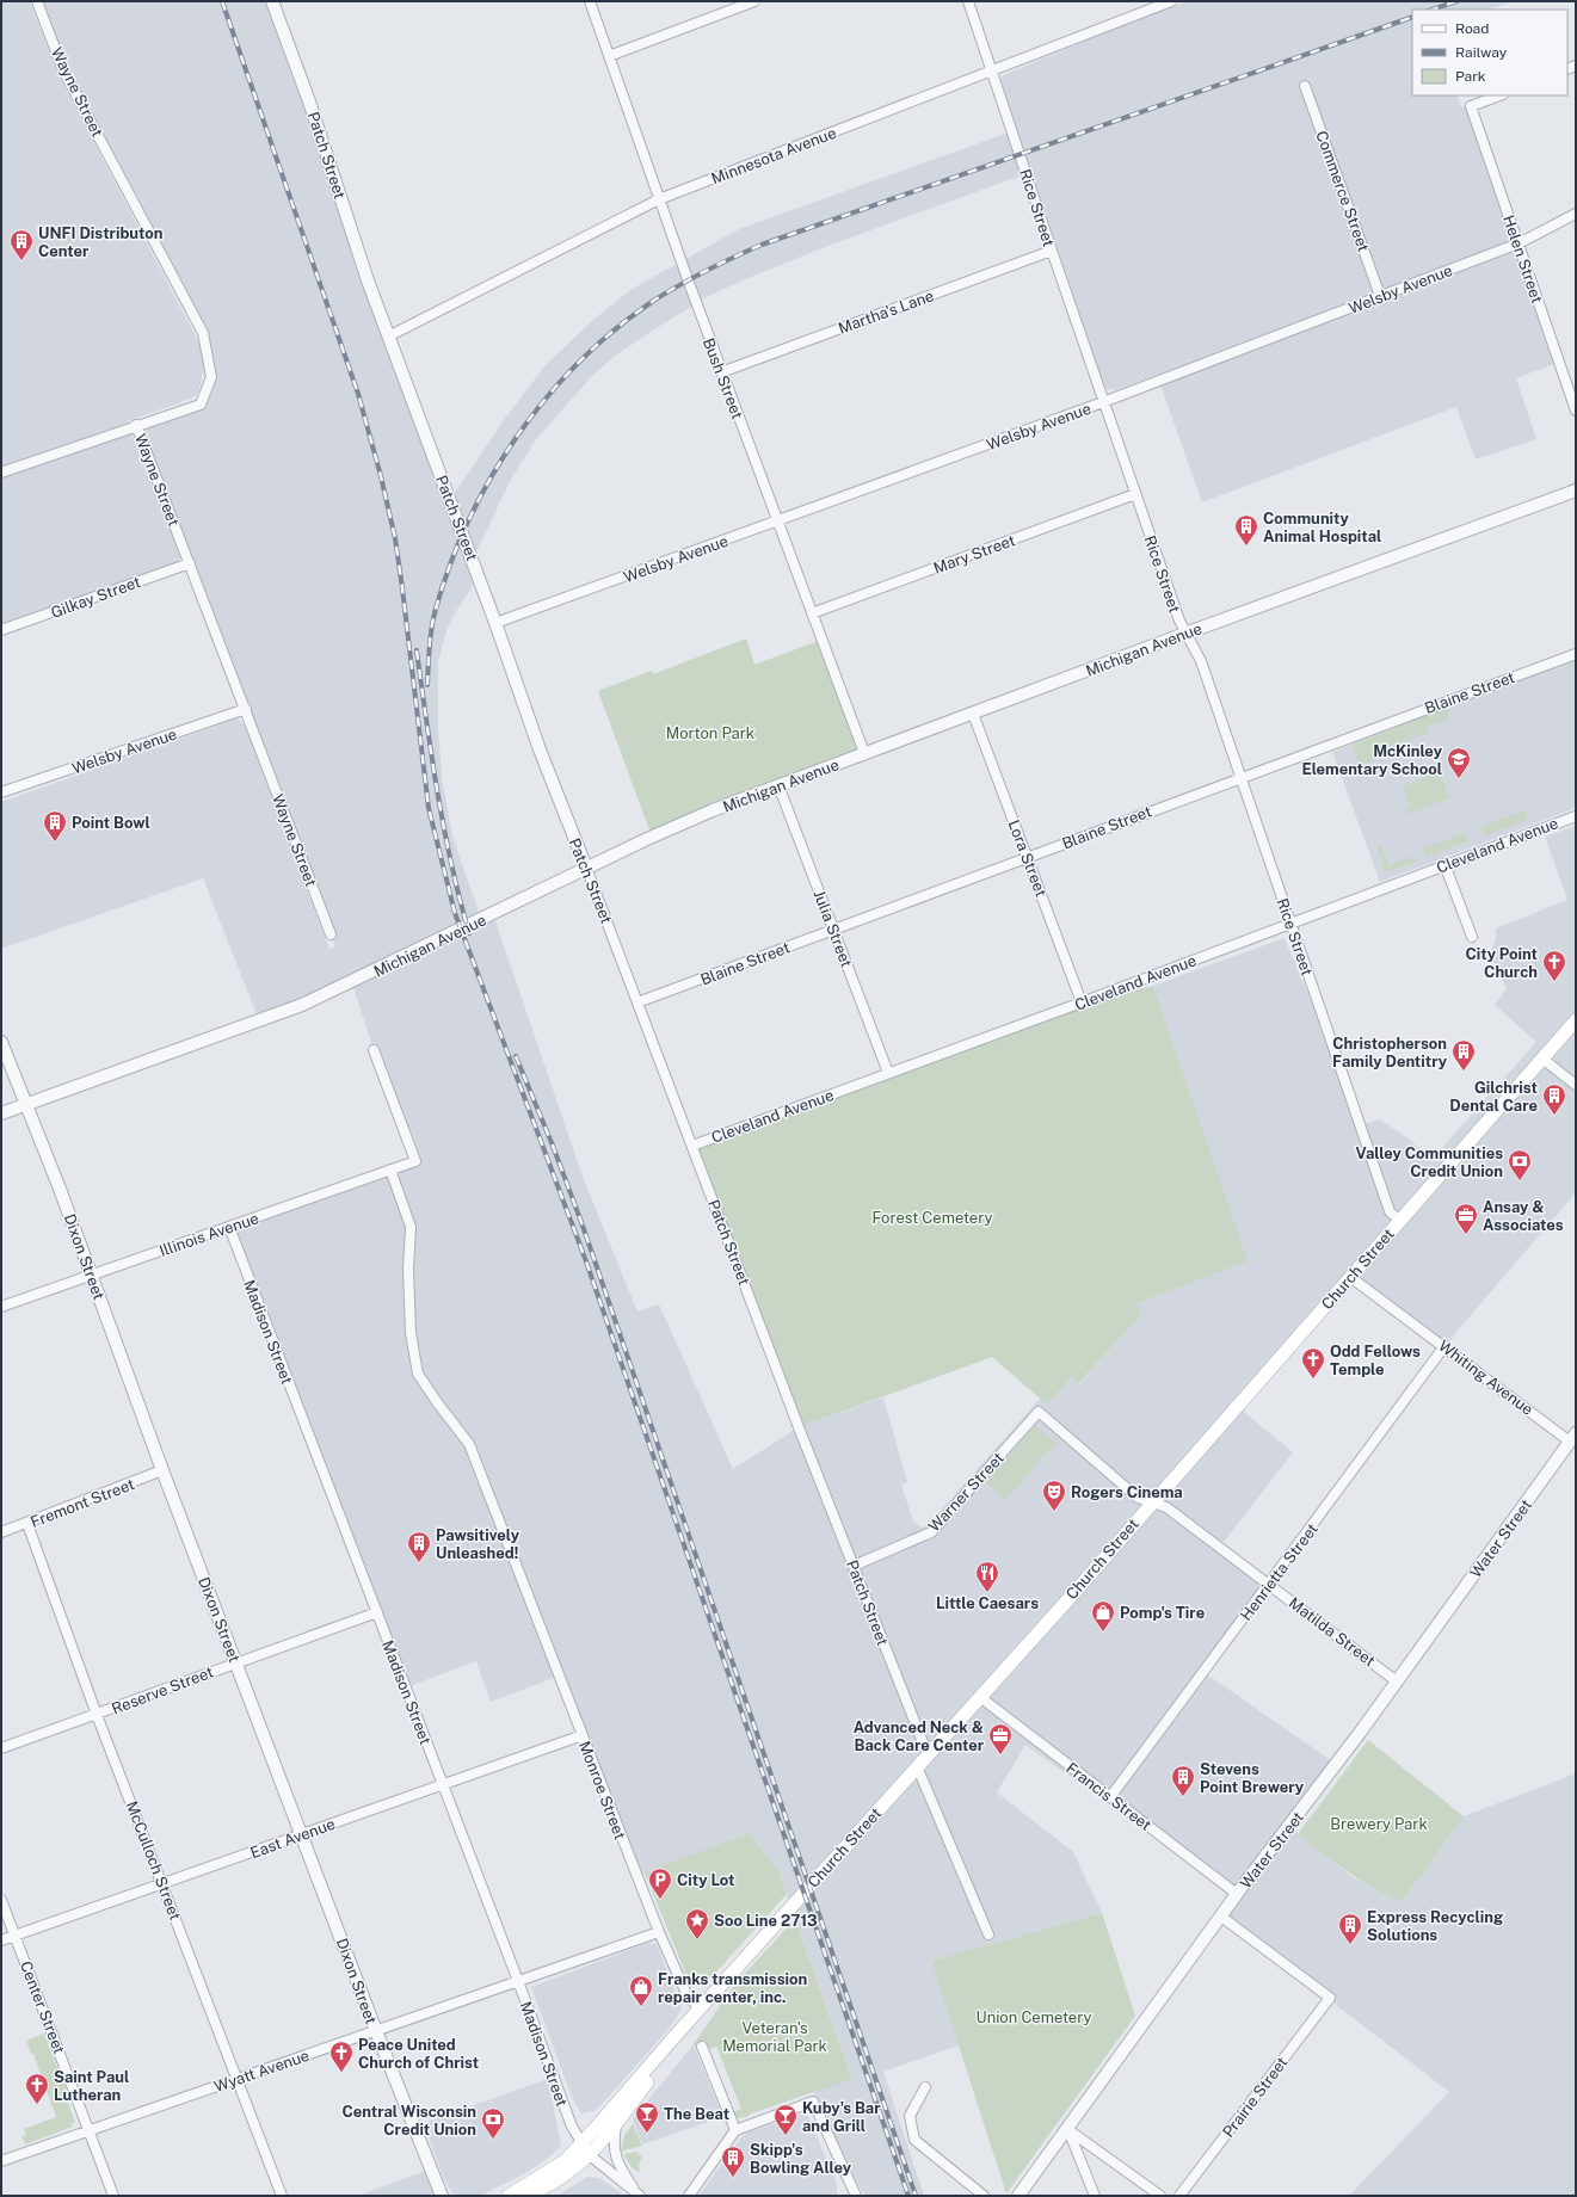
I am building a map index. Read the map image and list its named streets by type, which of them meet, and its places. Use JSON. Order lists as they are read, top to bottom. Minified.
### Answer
{"streets":{"main road":["Church Street"],"street":["Wayne Street","Patch Street","Minnesota Avenue","Commerce Street","Rice Street","Helen Street","Welsby Avenue","Martha's Lane","Bush Street","Mary Street","Gilkay Street","Michigan Avenue","Blaine Street","Cleveland Avenue","Lora Street","Julia Street","Illinois Avenue","Dixon Street","Madison Street","Whiting Avenue","Warner Street","Fremont Street","Water Street","Henrietta Street","Matilda Street","Reserve Street","Monroe Street","Francis Street","East Avenue","McCulloch Street","Center Street","Wyatt Avenue","Prairie Street"]},"crossings":[["Wayne Street","Welsby Avenue"],["Wayne Street","Gilkay Street"],["Patch Street","Minnesota Avenue"],["Patch Street","Welsby Avenue"],["Patch Street","Michigan Avenue"],["Patch Street","Blaine Street"],["Patch Street","Cleveland Avenue"],["Patch Street","Church Street"],["Patch Street","Warner Street"],["Minnesota Avenue","Rice Street"],["Minnesota Avenue","Bush Street"],["Commerce Street","Welsby Avenue"],["Rice Street","Welsby Avenue"],["Rice Street","Martha's Lane"],["Rice Street","Mary Street"],["Rice Street","Michigan Avenue"],["Rice Street","Blaine Street"],["Rice Street","Cleveland Avenue"],["Rice Street","Church Street"],["Helen Street","Welsby Avenue"],["Welsby Avenue","Bush Street"],["Martha's Lane","Bush Street"],["Bush Street","Mary Street"],["Bush Street","Michigan Avenue"],["Michigan Avenue","Lora Street"],["Michigan Avenue","Julia Street"],["Michigan Avenue","Dixon Street"],["Blaine Street","Lora Street"],["Blaine Street","Julia Street"],["Cleveland Avenue","Lora Street"],["Cleveland Avenue","Julia Street"],["Illinois Avenue","Dixon Street"],["Illinois Avenue","Madison Street"],["Illinois Avenue","Monroe Street"],["Dixon Street","Fremont Street"],["Dixon Street","Reserve Street"],["Dixon Street","East Avenue"],["Dixon Street","Wyatt Avenue"],["Church Street","Madison Street"],["Church Street","Whiting Avenue"],["Church Street","Matilda Street"],["Church Street","Monroe Street"],["Church Street","Francis Street"],["Madison Street","Reserve Street"],["Madison Street","East Avenue"],["Madison Street","Wyatt Avenue"],["Whiting Avenue","Water Street"],["Whiting Avenue","Henrietta Street"],["Warner Street","Matilda Street"],["Fremont Street","McCulloch Street"],["Water Street","Matilda Street"],["Water Street","Francis Street"],["Water Street","Prairie Street"],["Henrietta Street","Matilda Street"],["Henrietta Street","Francis Street"],["Reserve Street","McCulloch Street"],["Monroe Street","East Avenue"],["Monroe Street","Wyatt Avenue"],["East Avenue","McCulloch Street"],["East Avenue","Center Street"],["McCulloch Street","Wyatt Avenue"],["Center Street","Wyatt Avenue"]],"parks":["Morton Park","Forest Cemetery","Brewery Park","Union Cemetery","Veteran's Memorial Park"],"places":{"building":["UNFI Distributon Center","Community Animal Hospital","Point Bowl","Christopherson Family Dentitry","Gilchrist Dental Care","Pawsitively Unleashed!","Stevens Point Brewery","Express Recycling Solutions","Skipp's Bowling Alley"],"school or university":["McKinley Elementary School"],"church":["City Point Church","Odd Fellows Temple","Peace United Church of Christ","Saint Paul Lutheran"],"bank":["Valley Communities Credit Union","Central Wisconsin Credit Union"],"office":["Ansay & Associates","Advanced Neck & Back Care Center"],"theatre":["Rogers Cinema"],"restaurant":["Little Caesars"],"shop":["Pomp's Tire","Franks transmission repair center, inc."],"parking":["City Lot"],"place":["Soo Line 2713"],"bar":["The Beat","Kuby's Bar and Grill"]},"legend":["Road","Railway","Park"]}
